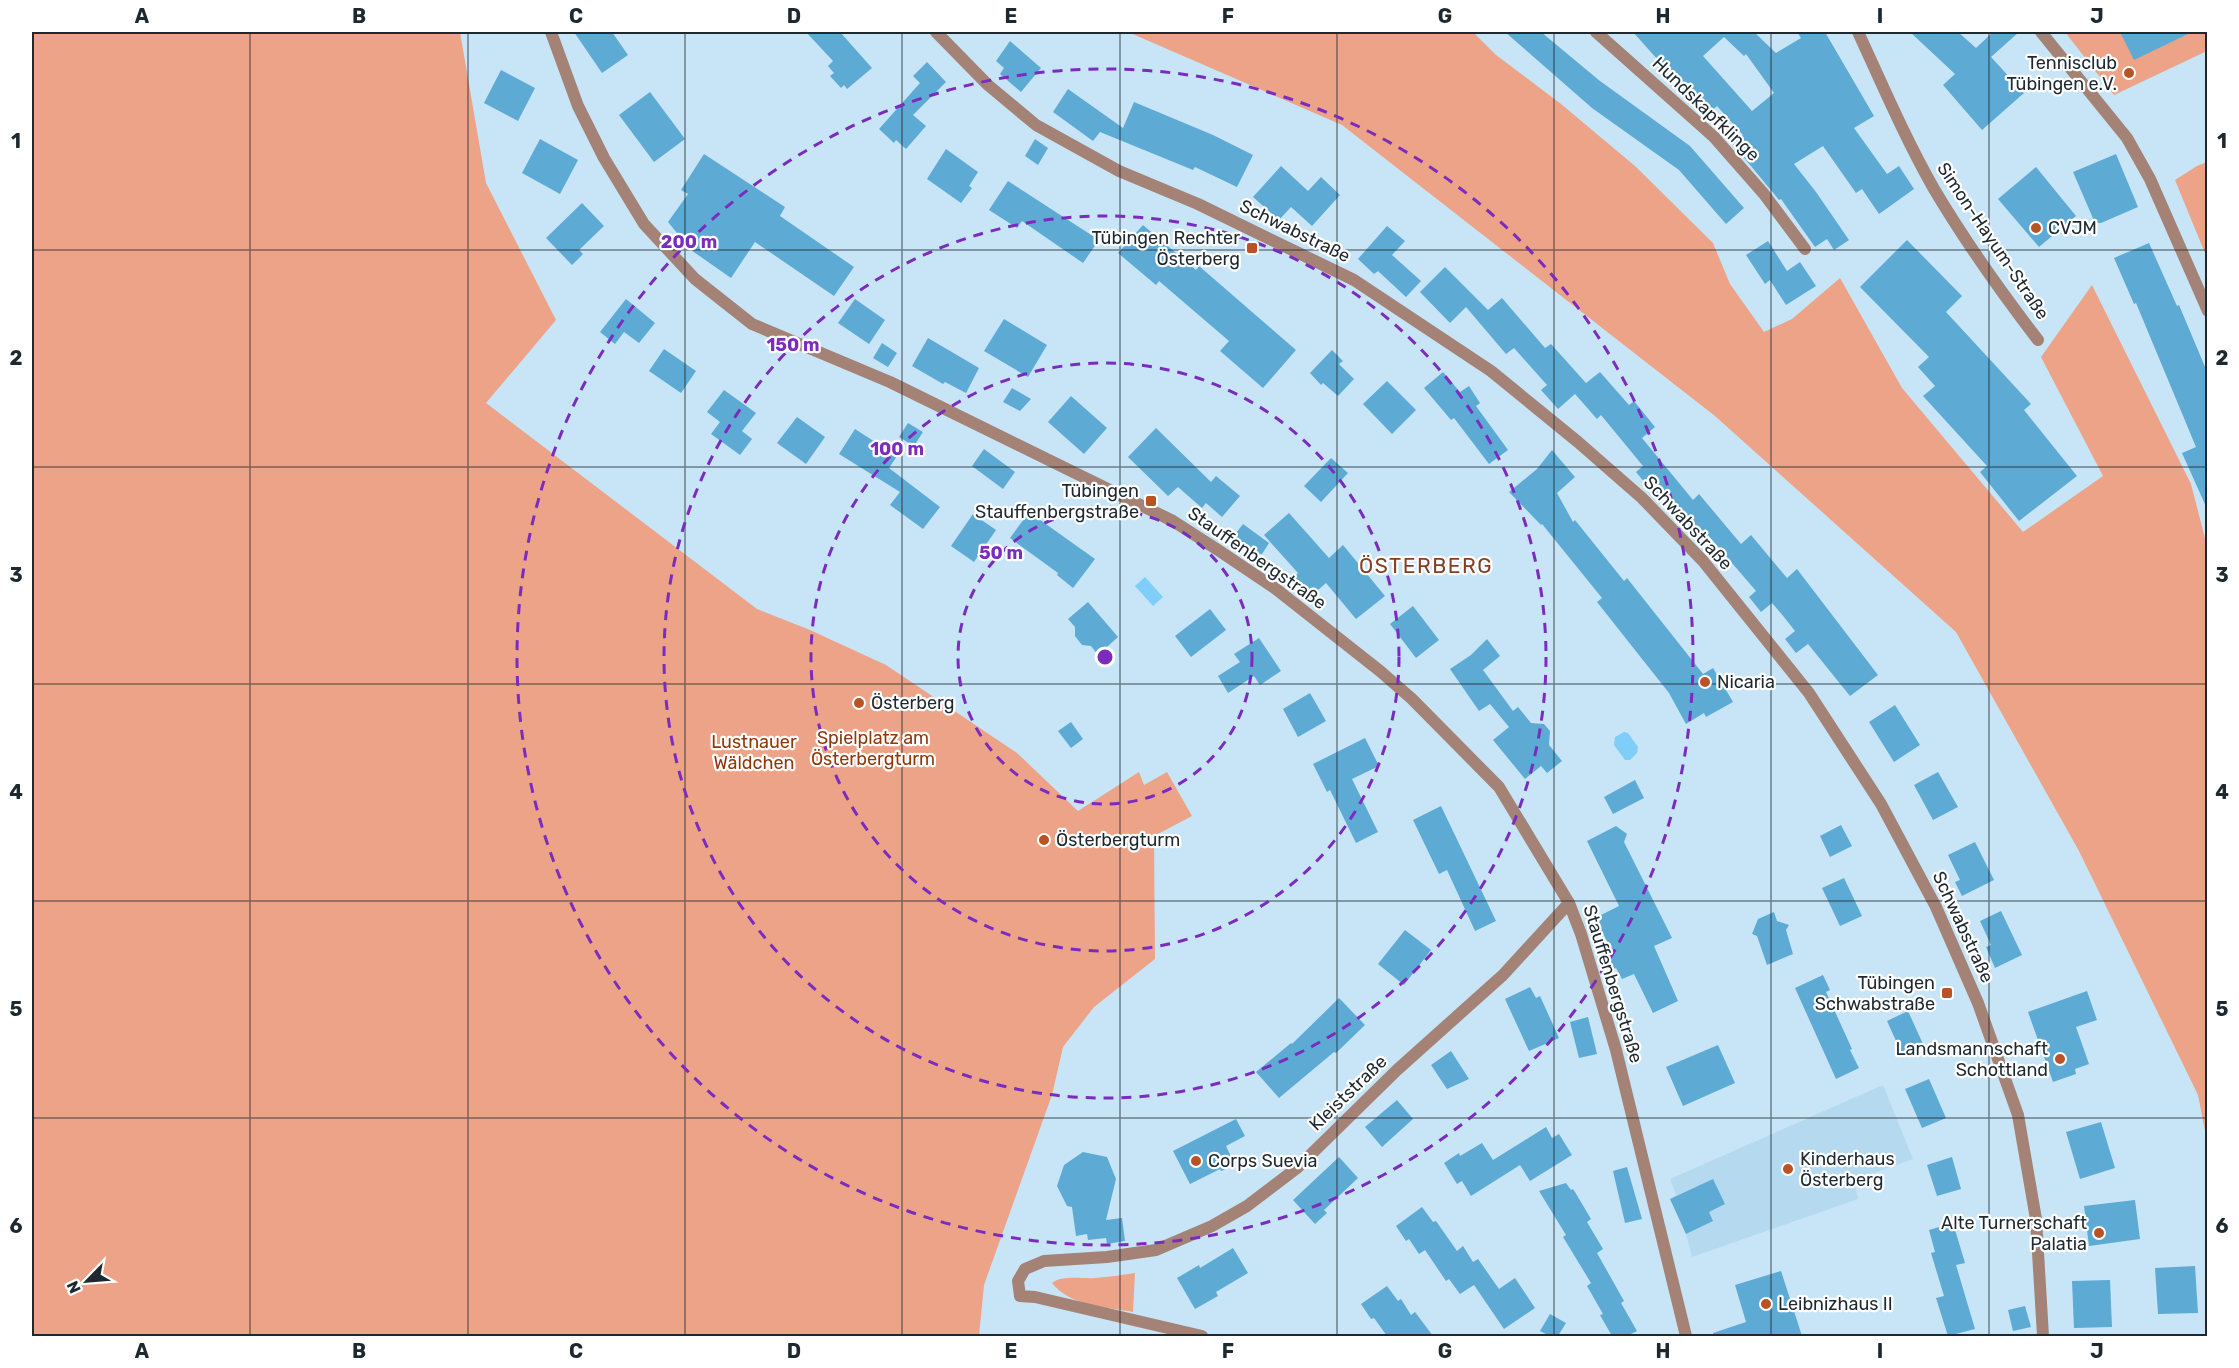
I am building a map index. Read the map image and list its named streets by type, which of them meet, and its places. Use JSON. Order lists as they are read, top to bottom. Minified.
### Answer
{"streets":{"street":["Hundskapfklinge","Schwabstraße","Simon-Hayum-Straße","Stauffenbergstraße","Kleiststraße"]},"crossings":[["Stauffenbergstraße","Kleiststraße"]],"districts":["ÖSTERBERG"],"parks":["Spielplatz am Österbergturm","Lustnauer Wäldchen"],"places":{"other":["Tennisclub Tübingen e.V.","CVJM","Nicaria","Österberg","Österbergturm","Landsmannschaft Schottland","Corps Suevia","Kinderhaus Österberg","Alte Turnerschaft Palatia","Leibnizhaus II"],"transit":["Tübingen Rechter Österberg","Tübingen Stauffenbergstraße","Tübingen Schwabstraße"]},"north":"bottom left","grid":{"columns":["A","B","C","D","E","F","G","H","I","J"],"rows":["1","2","3","4","5","6"]},"rings":["200 m","150 m","100 m","50 m"]}
